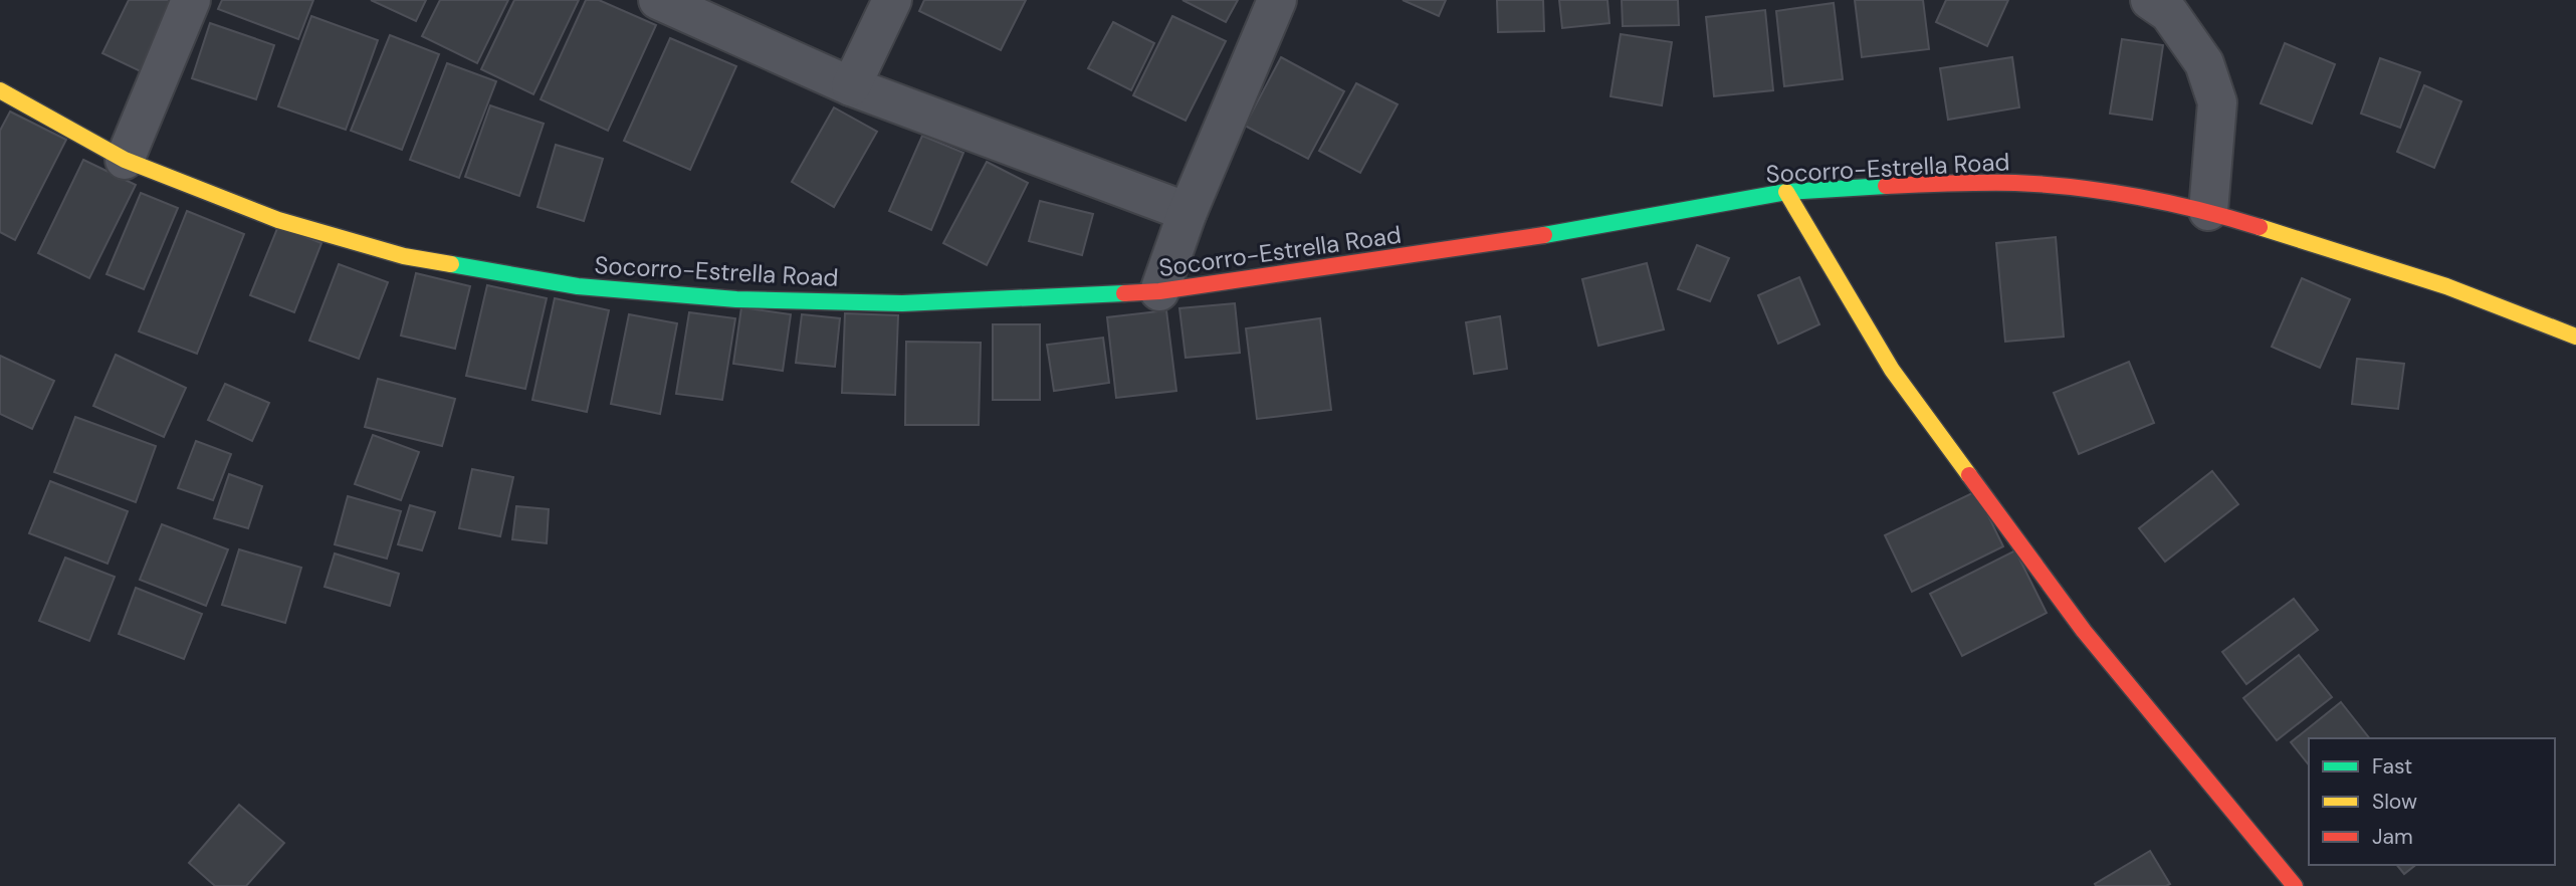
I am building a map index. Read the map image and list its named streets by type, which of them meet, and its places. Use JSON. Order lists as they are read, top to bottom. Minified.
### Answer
{"streets":{"street":["Socorro-Estrella Road"]},"legend":["Fast","Slow","Jam"]}
